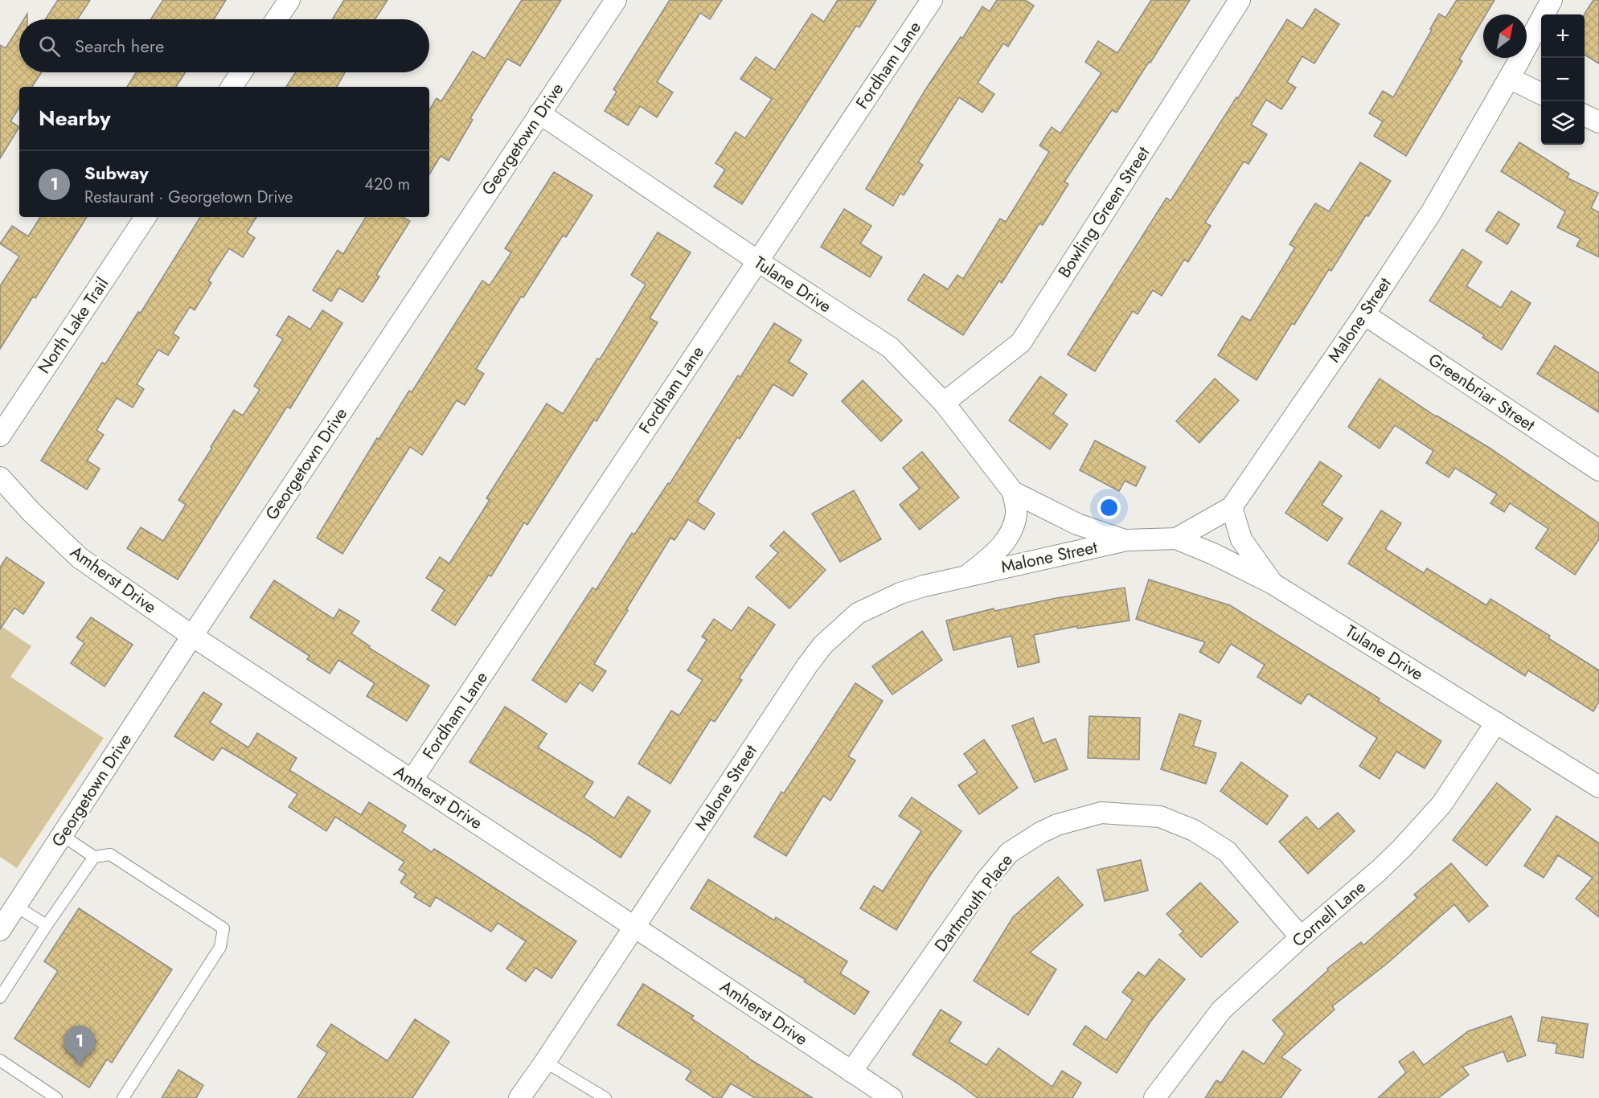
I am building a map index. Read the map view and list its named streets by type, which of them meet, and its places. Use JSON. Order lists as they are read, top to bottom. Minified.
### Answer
{"streets":{"street":["Fordham Lane","Georgetown Drive","Bowling Green Street","Tulane Drive","Malone Street","North Lake Trail","Greenbriar Street","Amherst Drive","Dartmouth Place","Cornell Lane"]},"crossings":[["Fordham Lane","Tulane Drive"],["Fordham Lane","Amherst Drive"],["Georgetown Drive","Tulane Drive"],["Georgetown Drive","Amherst Drive"],["Bowling Green Street","Tulane Drive"],["Tulane Drive","Malone Street"],["Tulane Drive","Cornell Lane"],["Malone Street","Greenbriar Street"],["Malone Street","Amherst Drive"],["Amherst Drive","Dartmouth Place"],["Dartmouth Place","Cornell Lane"]],"north":"top right","page":{"map_buttons":["+","−"],"search":"Search here","heading":"Nearby","list":[{"mark":"1","name":"Subway","note":"Restaurant · Georgetown Drive","value":"420 m"}],"pins":"1"}}
